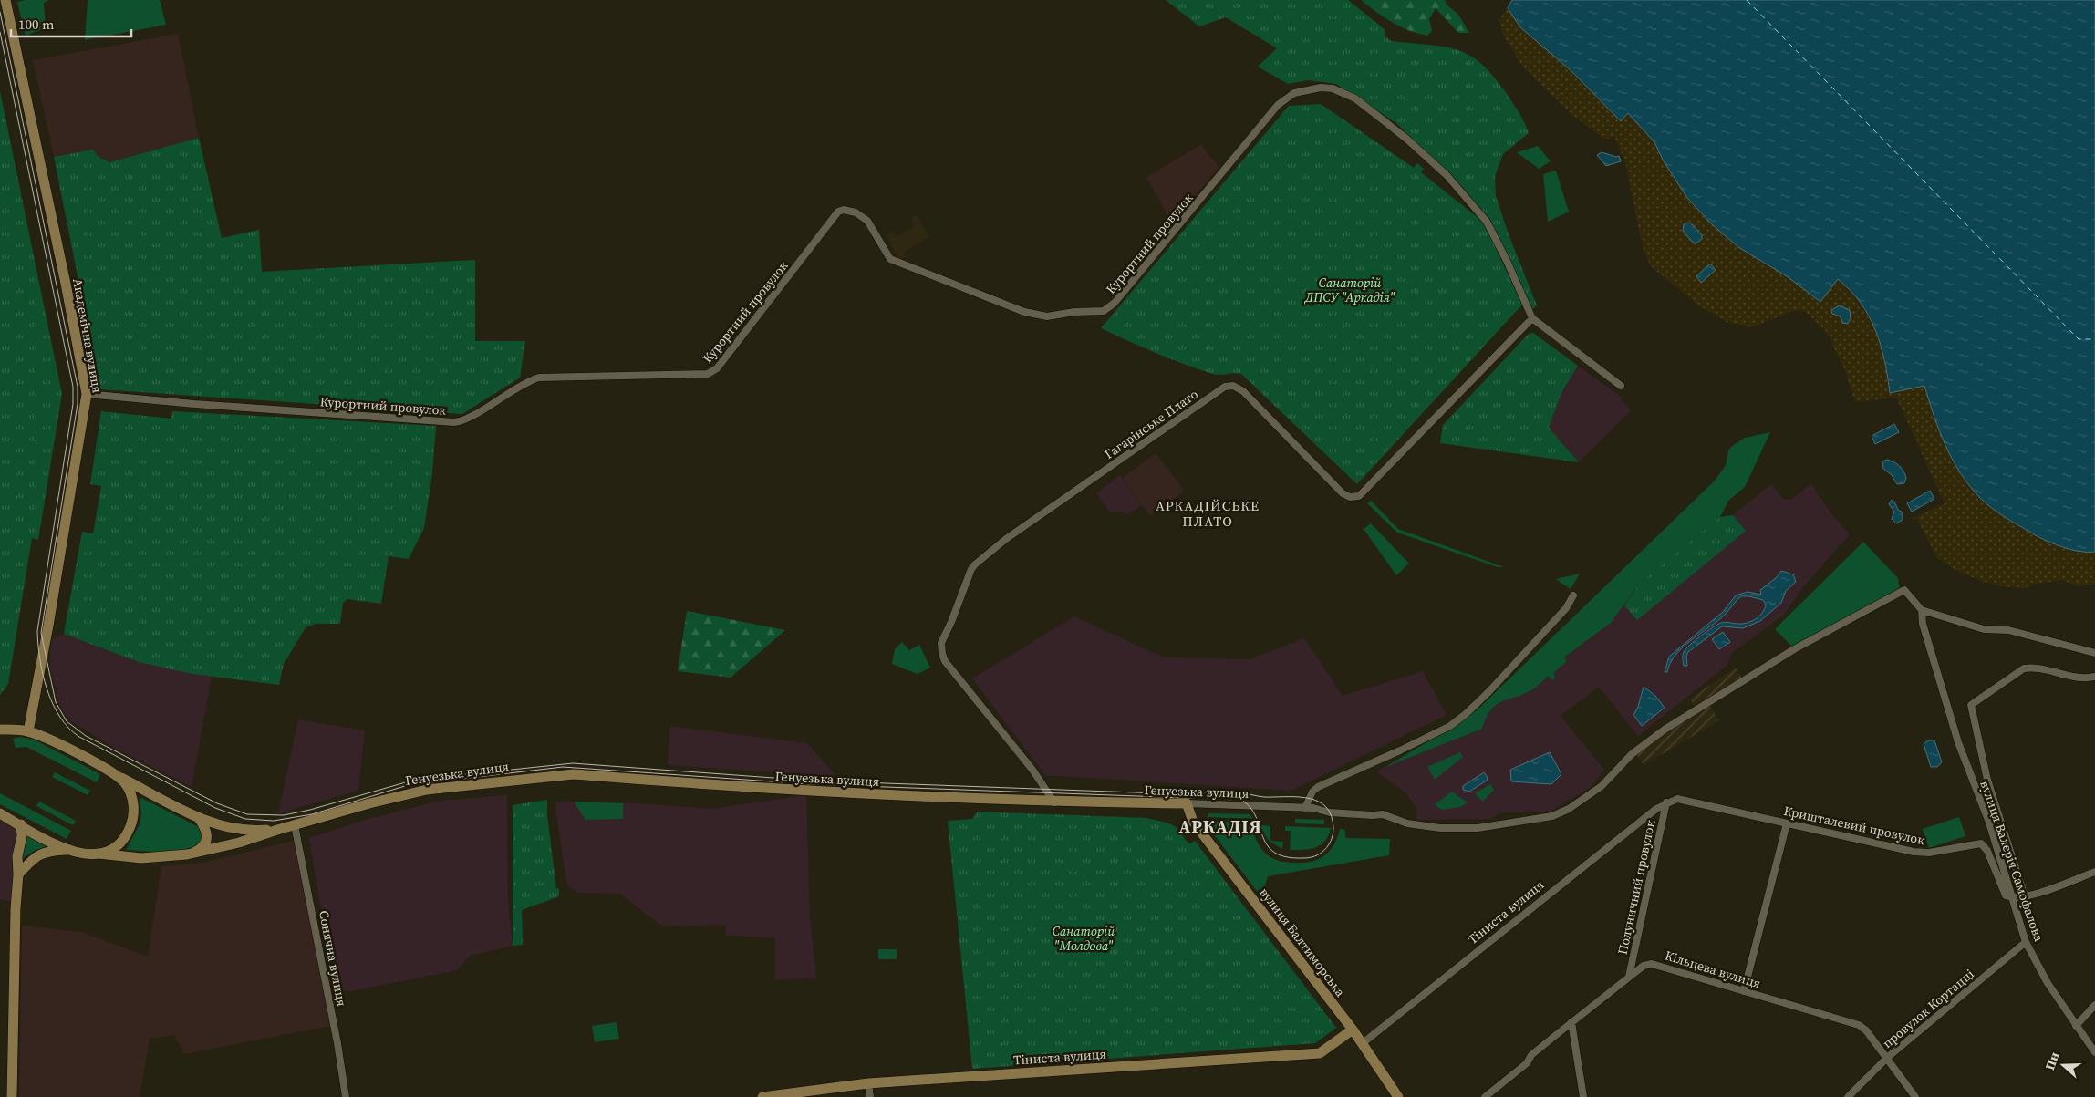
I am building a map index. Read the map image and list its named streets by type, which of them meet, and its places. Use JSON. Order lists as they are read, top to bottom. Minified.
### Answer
{"streets":{"main road":["Академічна вулиця","Генуезька вулиця","Тіниста вулиця","вулиця Балтиморська"],"street":["Курортний провулок","Гагарінське Плато","Кришталевий провулок","вулиця Валерія Самофалова","Полуничний провулок","Сонячна вулиця","Кільцева вулиця","провулок Кортацці"]},"crossings":[["Курортний провулок","Академічна вулиця"],["Курортний провулок","Гагарінське Плато"],["Академічна вулиця","Генуезька вулиця"],["Гагарінське Плато","Генуезька вулиця"],["Генуезька вулиця","вулиця Валерія Самофалова"],["Генуезька вулиця","вулиця Балтиморська"],["Генуезька вулиця","Сонячна вулиця"],["Кришталевий провулок","вулиця Валерія Самофалова"],["Кришталевий провулок","Полуничний провулок"],["Кришталевий провулок","Тіниста вулиця"],["вулиця Валерія Самофалова","провулок Кортацці"],["Полуничний провулок","Тіниста вулиця"],["Полуничний провулок","Кільцева вулиця"],["Тіниста вулиця","вулиця Балтиморська"],["Кільцева вулиця","провулок Кортацці"]],"districts":["АРКАДІЙСЬКЕ ПЛАТО","АРКАДІЯ"],"parks":["Санаторій ДПСУ \"Аркадія\"","Санаторій \"Молдова\""],"scale_bar":"100 m","north":"left"}
